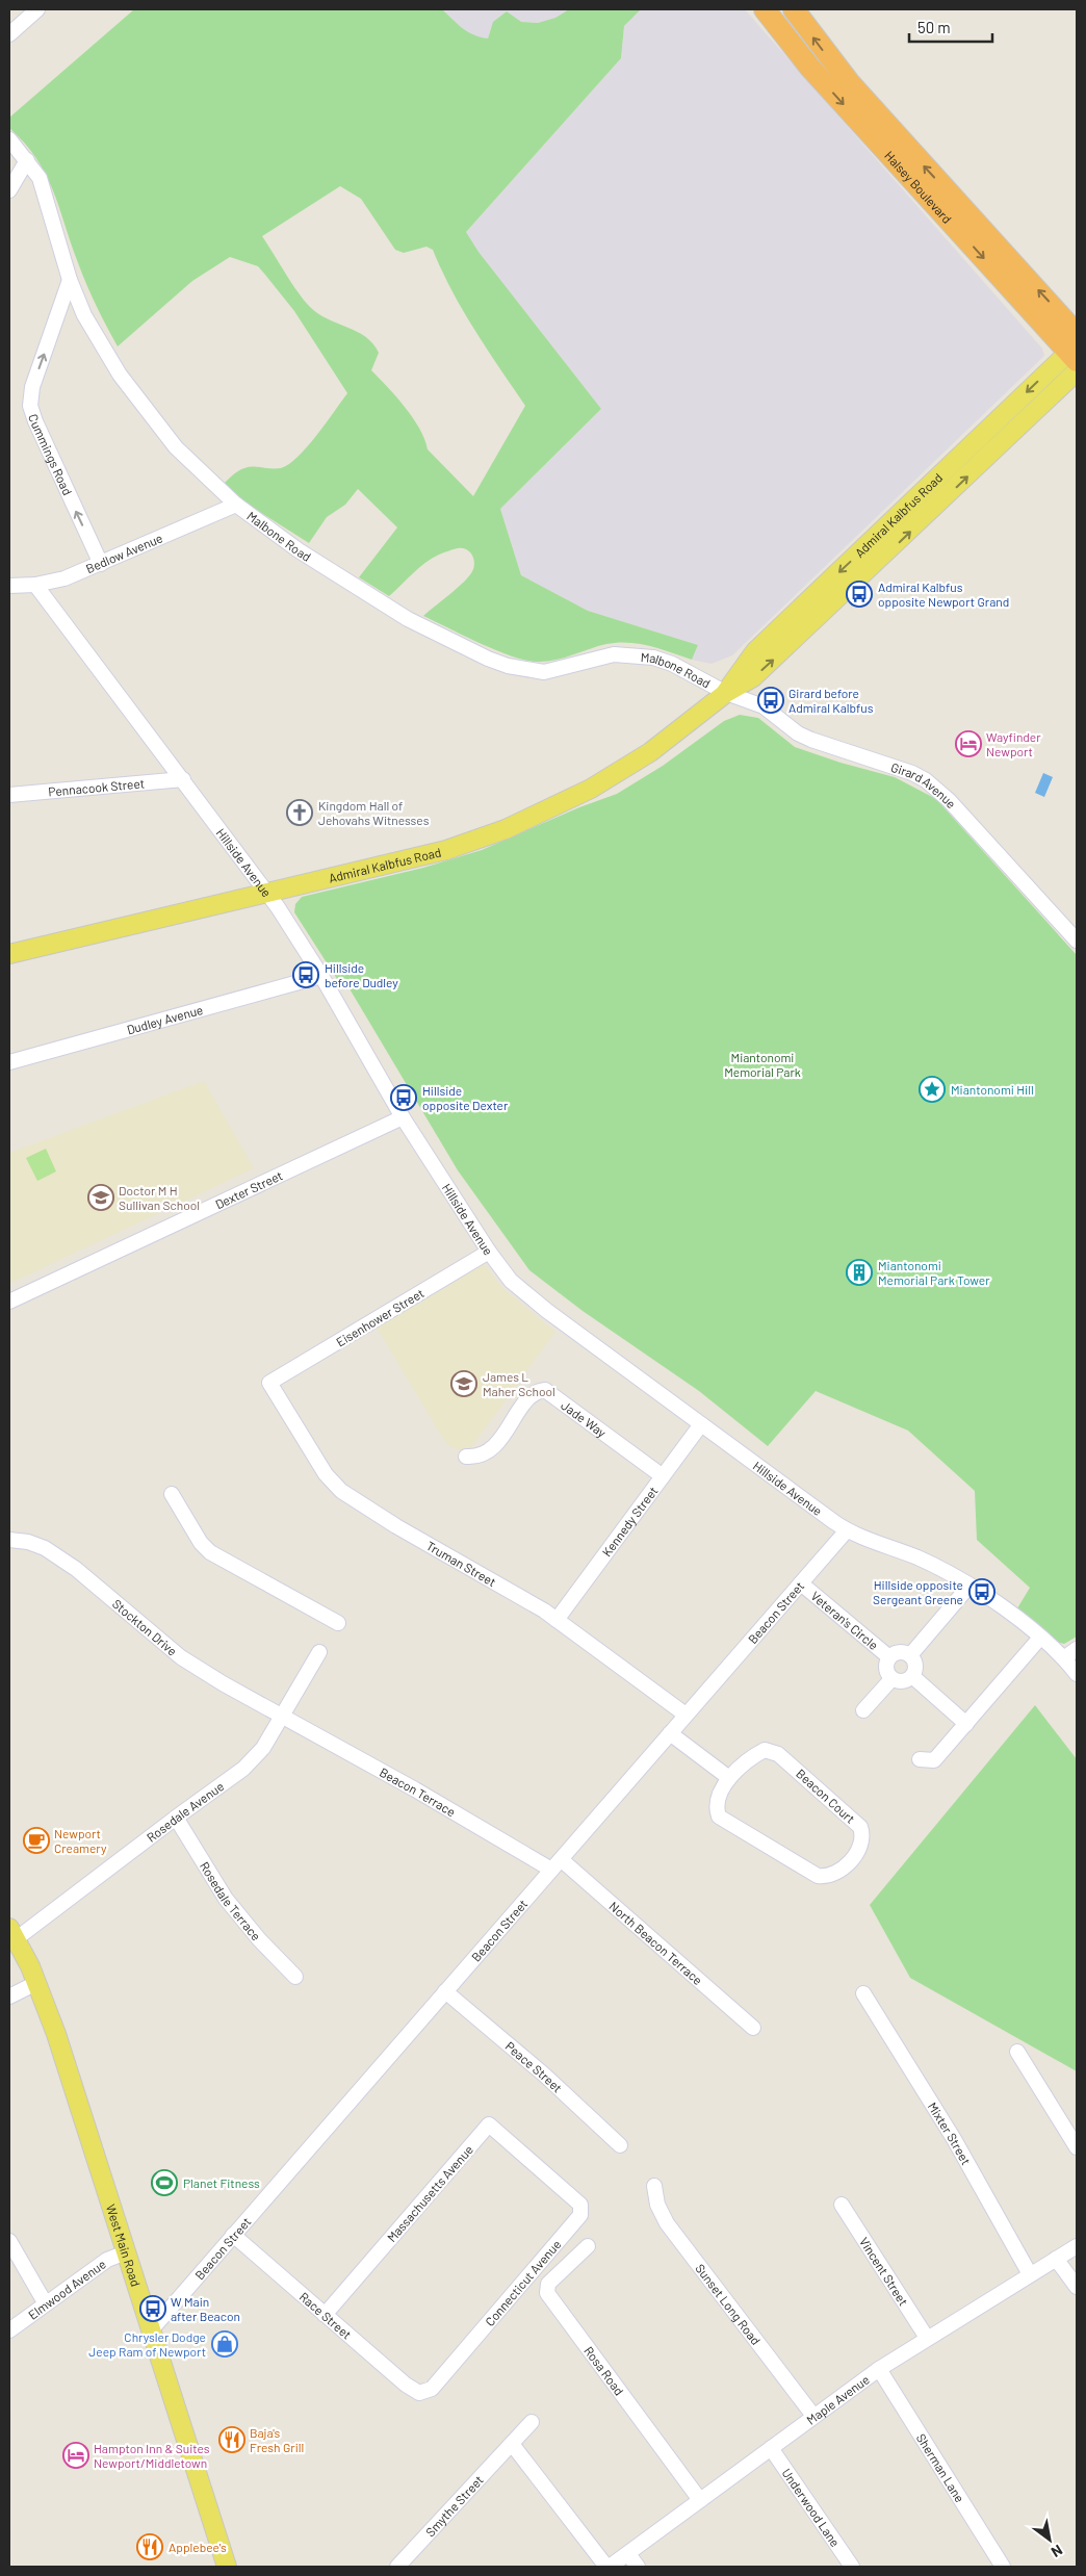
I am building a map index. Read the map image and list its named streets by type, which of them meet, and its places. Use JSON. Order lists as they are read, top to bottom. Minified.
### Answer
{"streets":{"highway":["Halsey Boulevard"],"main road":["Admiral Kalbfus Road","West Main Road"],"street":["Cummings Road","Malbone Road","Bedlow Avenue","Pennacook Street","Girard Avenue","Hillside Avenue","Dudley Avenue","Dexter Street","Eisenhower Street","Jade Way","Kennedy Street","Truman Street","Beacon Street","Veteran's Circle","Stockton Drive","Beacon Terrace","Beacon Court","Rosedale Avenue","Rosedale Terrace","North Beacon Terrace","Peace Street","Mixter Street","Massachusetts Avenue","Vincent Street","Connecticut Avenue","Elmwood Avenue","Sunset Long Road","Race Street","Rosa Road","Maple Avenue","Sherman Lane","Smythe Street","Underwood Lane"]},"crossings":[["Halsey Boulevard","Admiral Kalbfus Road"],["Cummings Road","Malbone Road"],["Cummings Road","Bedlow Avenue"],["Admiral Kalbfus Road","Malbone Road"],["Admiral Kalbfus Road","Girard Avenue"],["Admiral Kalbfus Road","Hillside Avenue"],["Malbone Road","Bedlow Avenue"],["Malbone Road","Girard Avenue"],["Bedlow Avenue","Hillside Avenue"],["Pennacook Street","Hillside Avenue"],["Hillside Avenue","Dudley Avenue"],["Hillside Avenue","Dexter Street"],["Hillside Avenue","Eisenhower Street"],["Hillside Avenue","Kennedy Street"],["Hillside Avenue","Beacon Street"],["Eisenhower Street","Truman Street"],["Jade Way","Kennedy Street"],["Kennedy Street","Truman Street"],["Truman Street","Beacon Street"],["Beacon Street","Veteran's Circle"],["Beacon Street","Beacon Terrace"],["Beacon Street","North Beacon Terrace"],["Beacon Street","Peace Street"],["Beacon Street","West Main Road"],["Beacon Street","Race Street"],["Stockton Drive","Beacon Terrace"],["Stockton Drive","Rosedale Avenue"],["Beacon Terrace","Rosedale Avenue"],["Beacon Terrace","North Beacon Terrace"],["Rosedale Avenue","Rosedale Terrace"],["Rosedale Avenue","West Main Road"],["Mixter Street","Maple Avenue"],["Massachusetts Avenue","Connecticut Avenue"],["Massachusetts Avenue","Race Street"],["West Main Road","Elmwood Avenue"],["Vincent Street","Maple Avenue"],["Connecticut Avenue","Race Street"],["Sunset Long Road","Maple Avenue"],["Rosa Road","Maple Avenue"],["Maple Avenue","Sherman Lane"],["Maple Avenue","Underwood Lane"]],"one_way":["Cummings Road"],"parks":["Miantonomi Memorial Park"],"places":{"bus stop":["Admiral Kalbfus opposite Newport Grand","Girard before Admiral Kalbfus","Hillside before Dudley","Hillside opposite Dexter","Hillside opposite Sergeant Greene","W Main after Beacon"],"hotel":["Wayfinder Newport","Hampton Inn & Suites Newport/Middletown"],"church":["Kingdom Hall of Jehovahs Witnesses"],"place":["Miantonomi Hill"],"school or university":["Doctor M H Sullivan School","James L Maher School"],"building":["Miantonomi Memorial Park Tower"],"cafe":["Newport Creamery"],"sports":["Planet Fitness"],"shop":["Chrysler Dodge Jeep Ram of Newport"],"restaurant":["Baja's Fresh Grill","Applebee's"]},"scale_bar":"50 m","north":"bottom right"}
